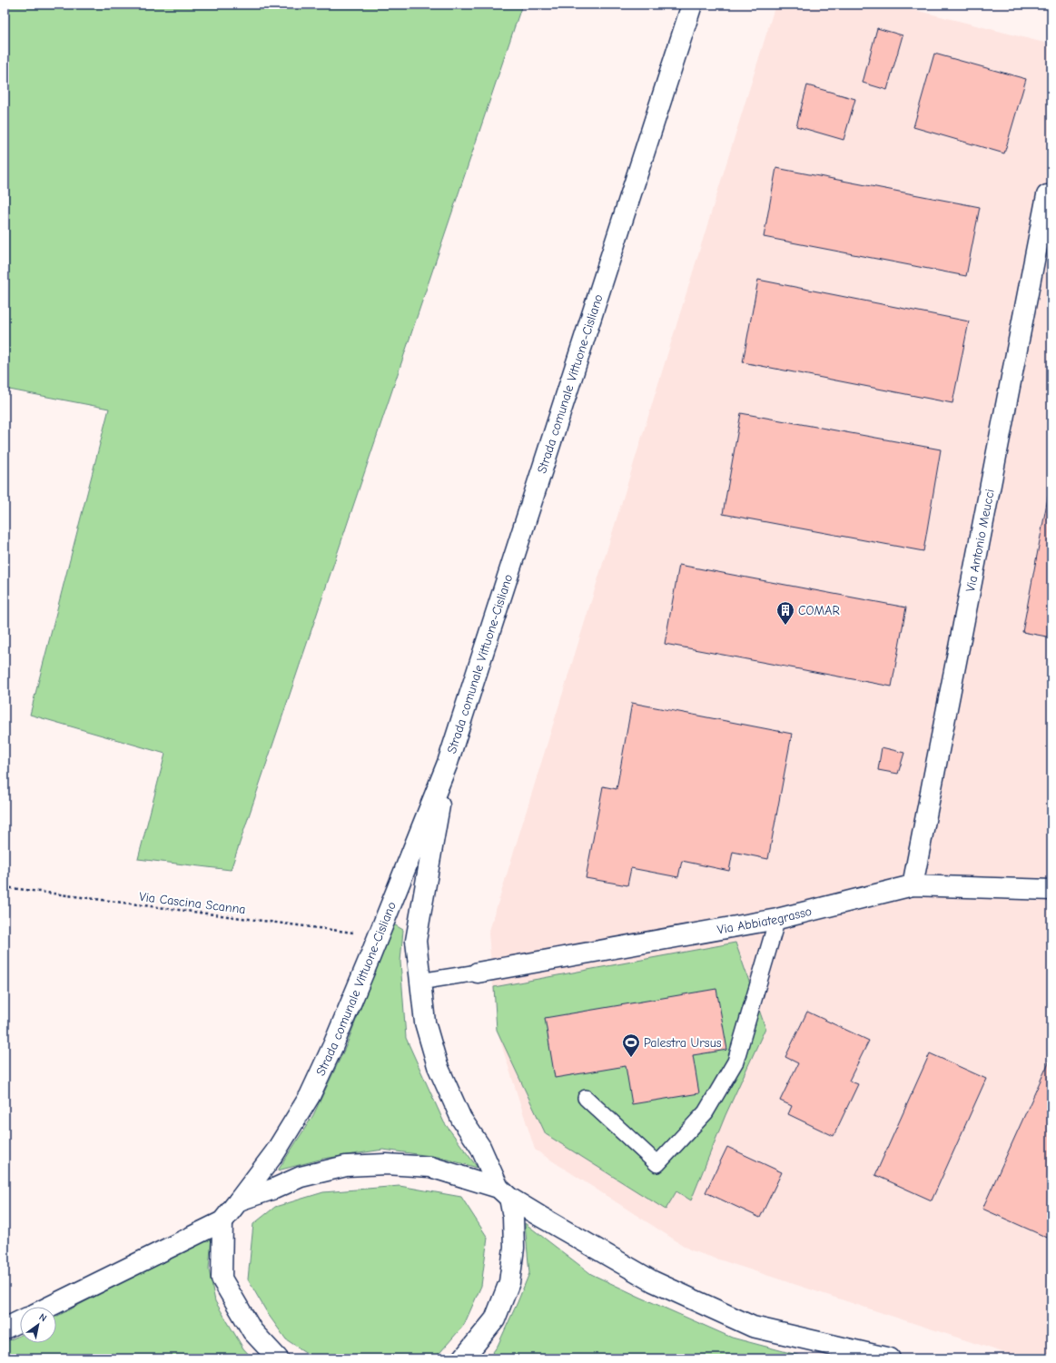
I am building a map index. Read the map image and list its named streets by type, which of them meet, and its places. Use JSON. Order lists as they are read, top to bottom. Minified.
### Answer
{"streets":{"main road":["Strada comunale Vittuone-Cisliano","Via Antonio Meucci","Via Abbiategrasso"],"path":["Via Cascina Scanna"]},"crossings":[["Strada comunale Vittuone-Cisliano","Via Cascina Scanna"],["Via Antonio Meucci","Via Abbiategrasso"]],"places":{"building":["COMAR"],"sports":["Palestra Ursus"]},"north":"top right"}
